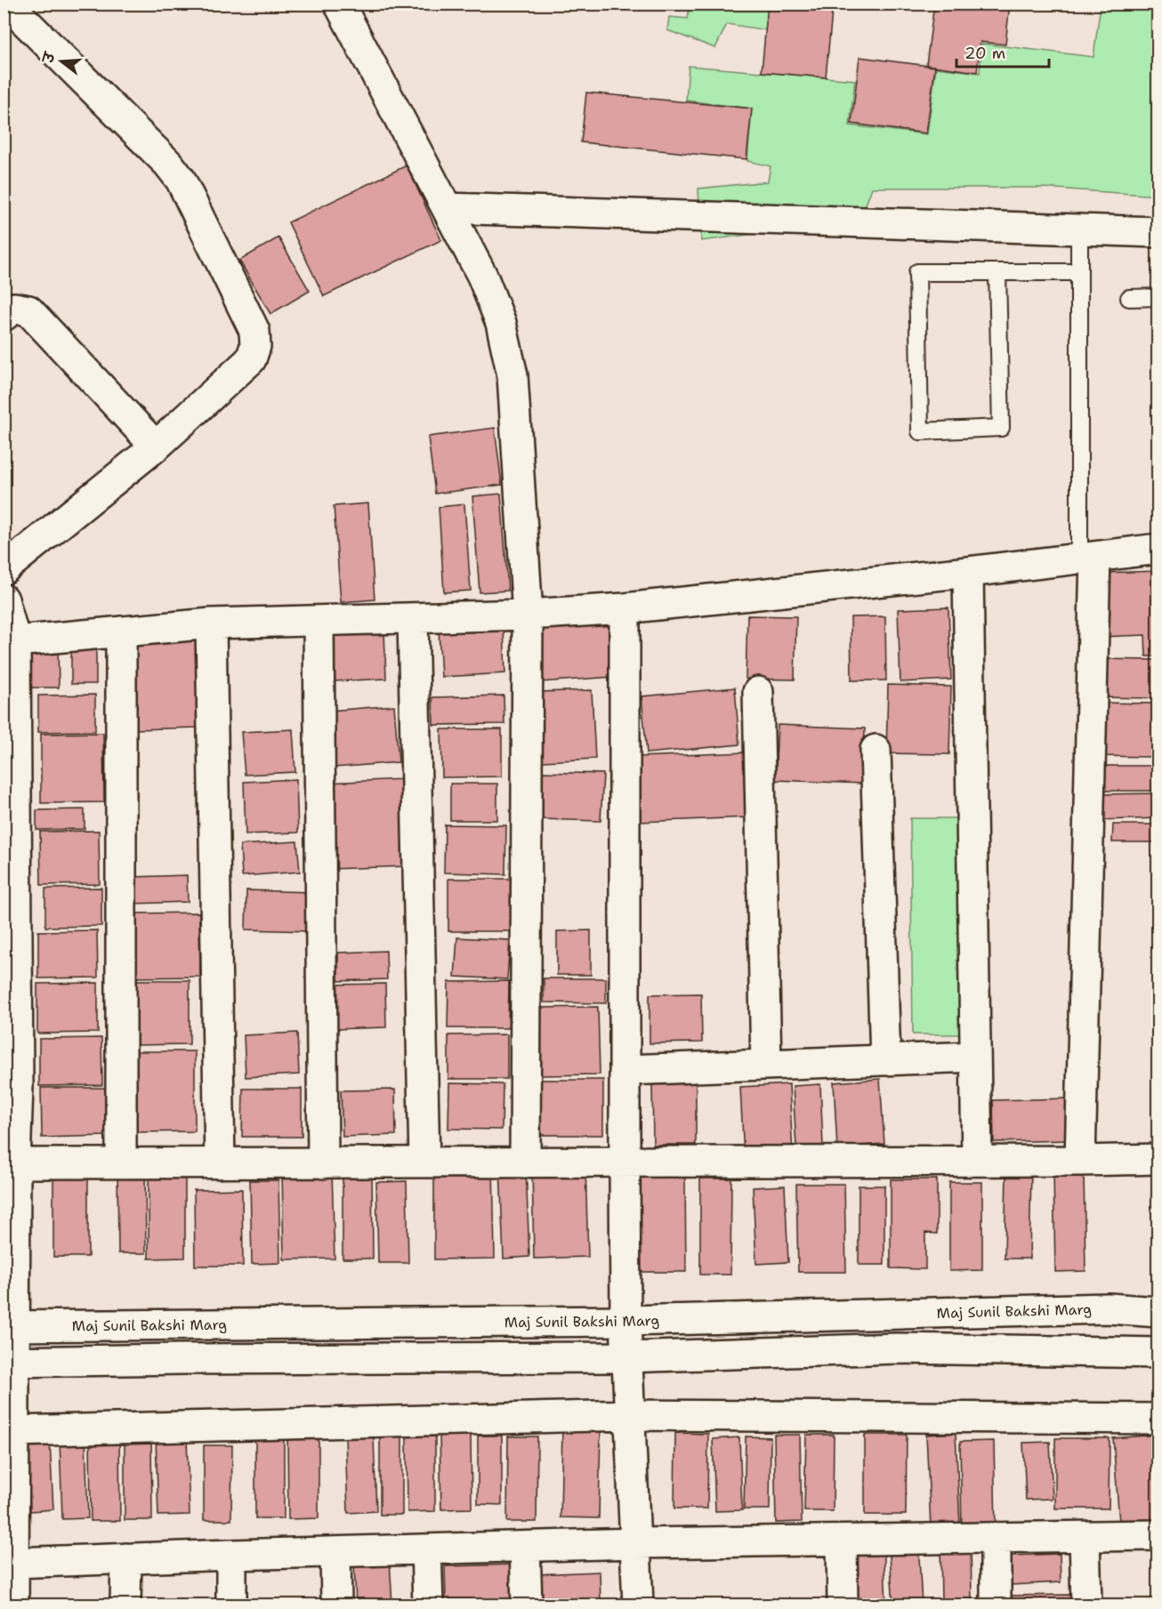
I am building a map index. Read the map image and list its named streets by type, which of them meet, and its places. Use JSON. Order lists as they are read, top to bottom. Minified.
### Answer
{"streets":{"street":["Maj Sunil Bakshi Marg"]},"scale_bar":"20 m","north":"left"}
